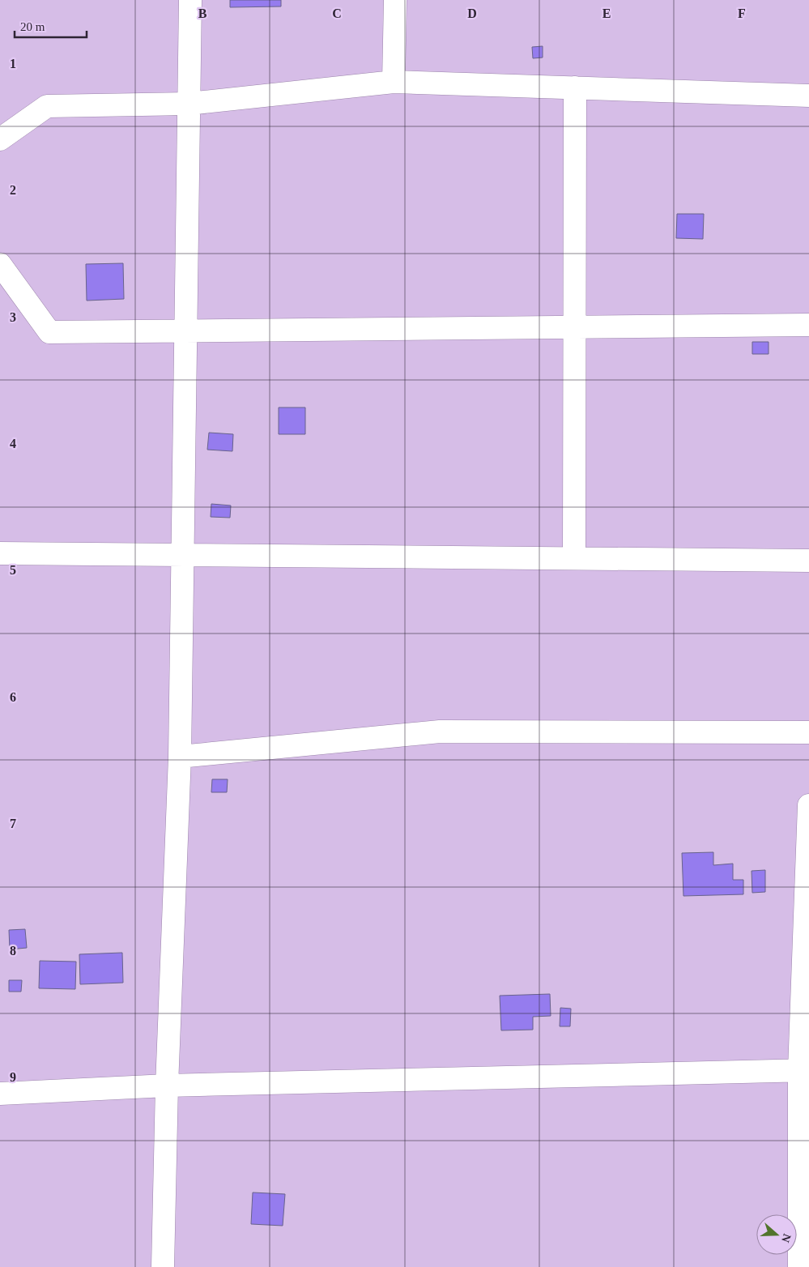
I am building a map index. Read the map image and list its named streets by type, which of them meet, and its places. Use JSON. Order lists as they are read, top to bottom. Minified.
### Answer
{"scale_bar":"20 m","north":"right","grid":{"columns":["B","C","D","E","F"],"rows":["1","2","3","4","5","6","7","8","9"]}}
